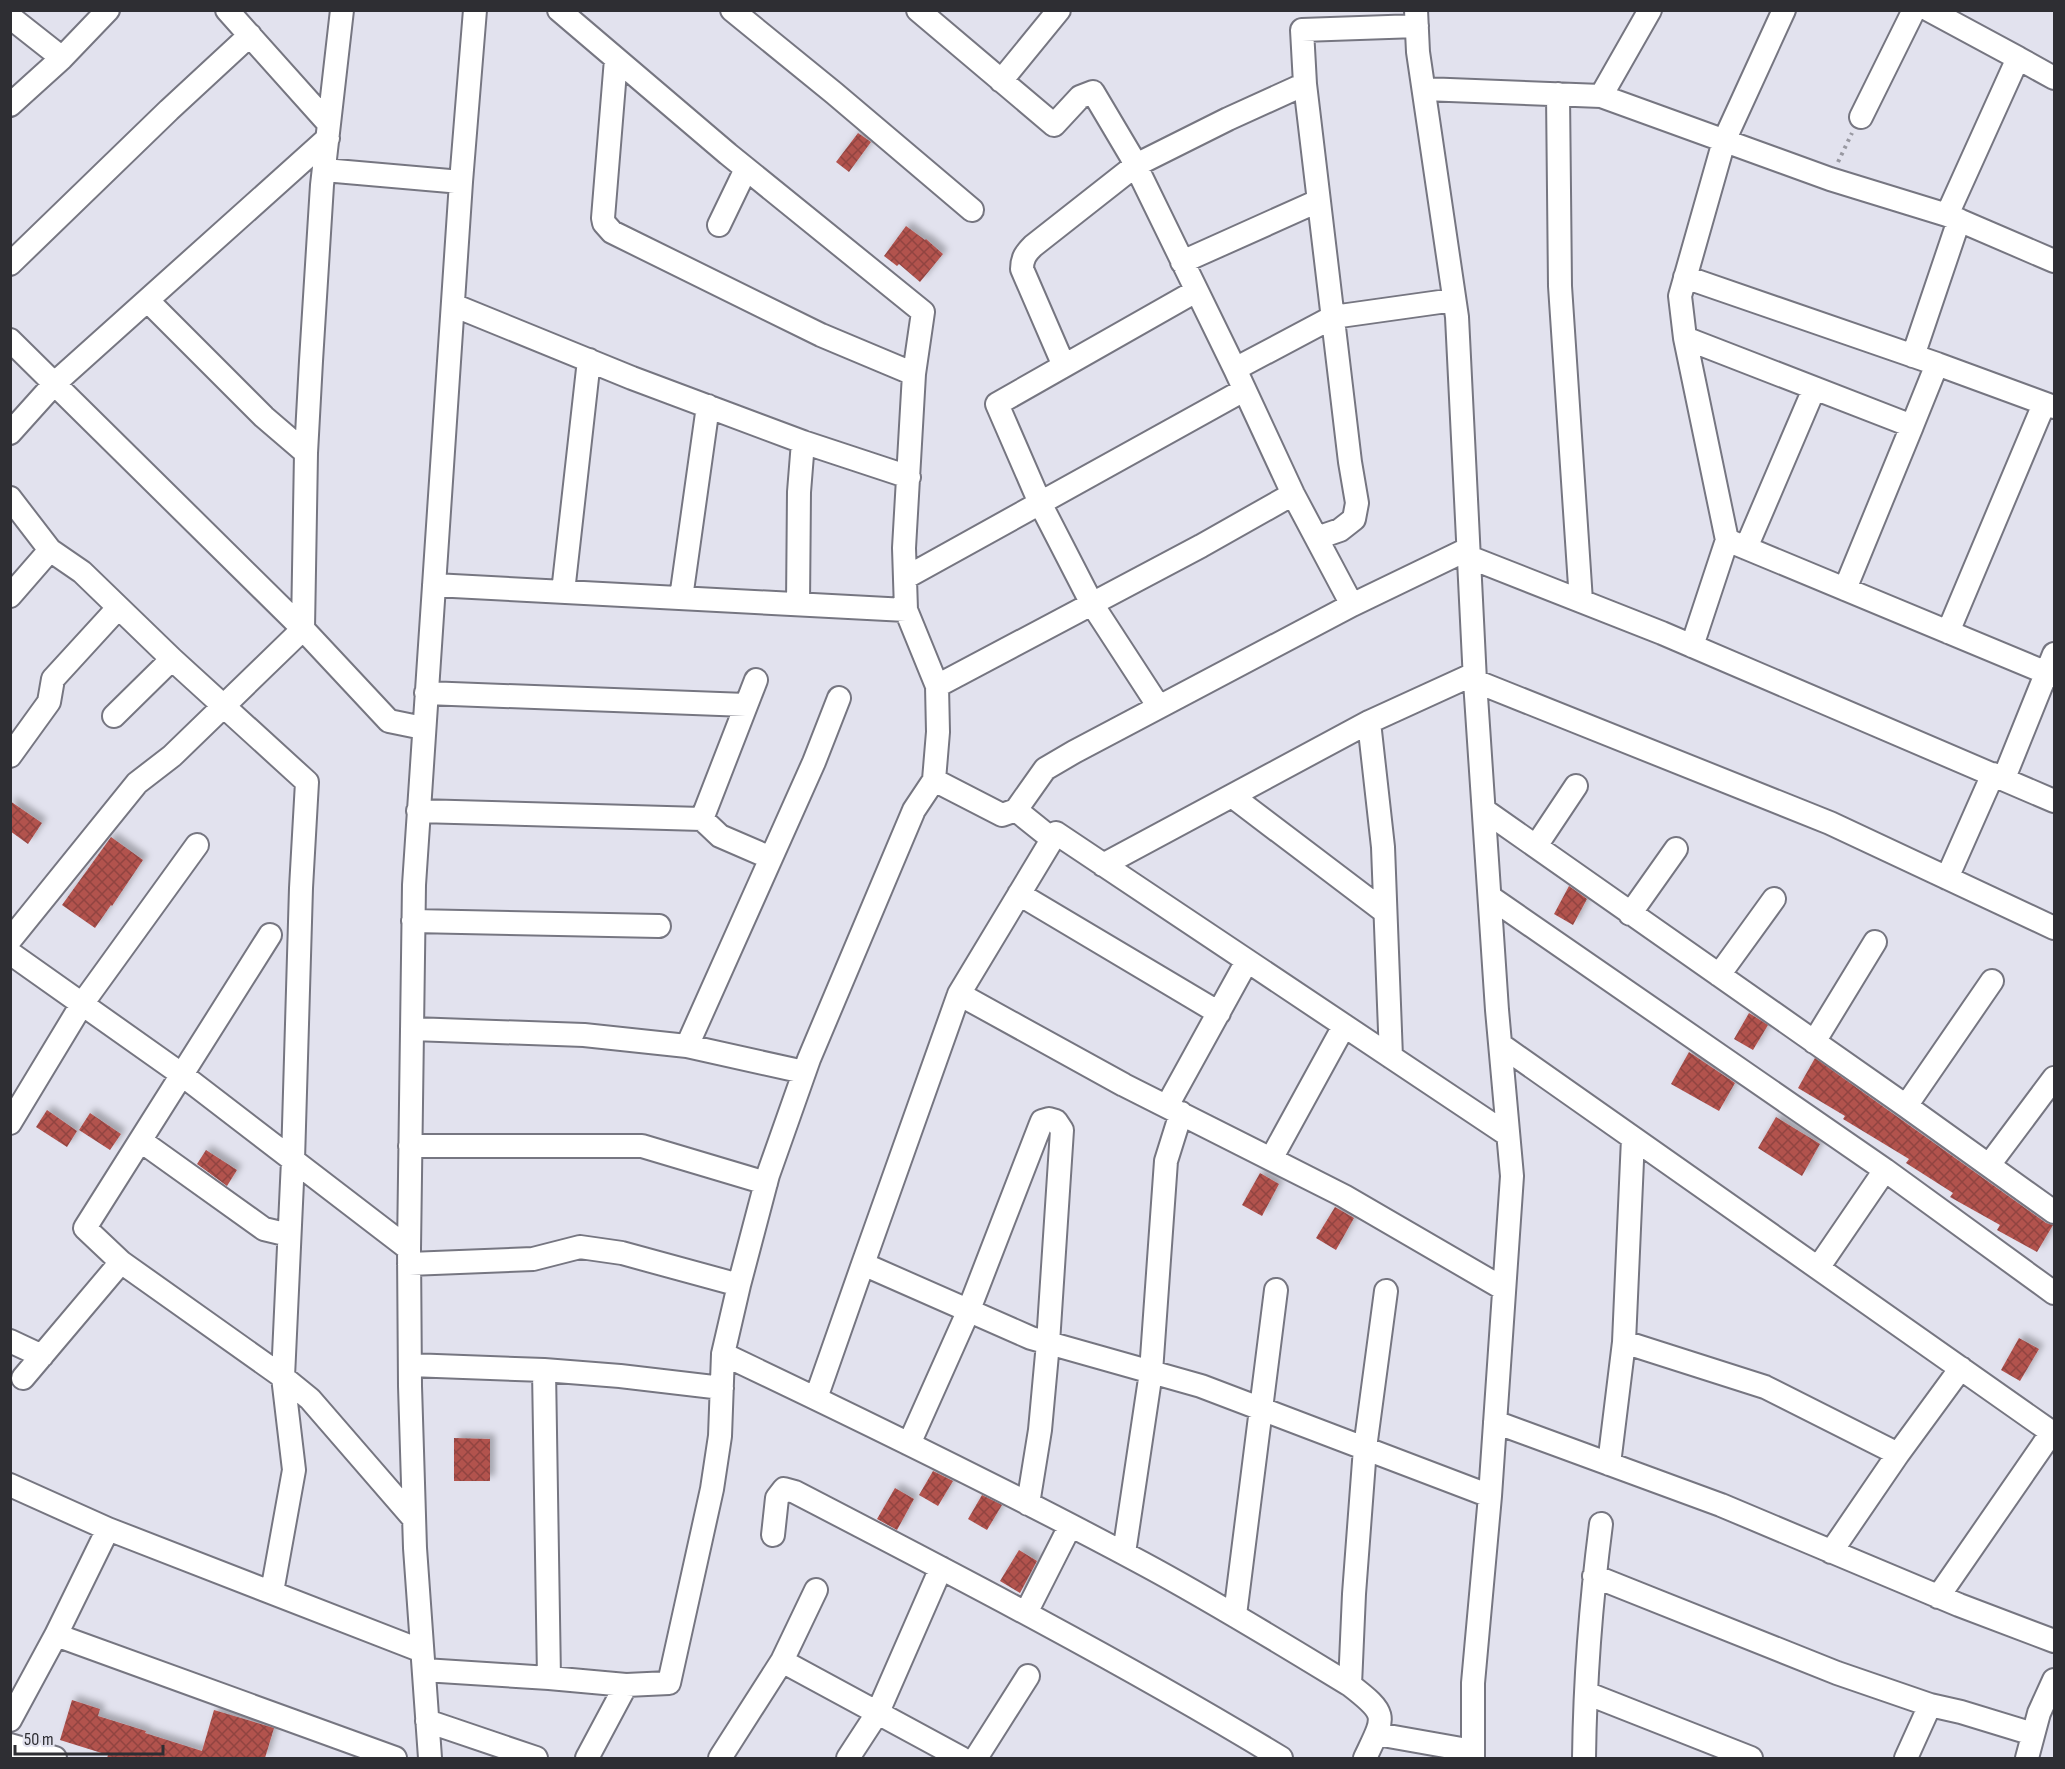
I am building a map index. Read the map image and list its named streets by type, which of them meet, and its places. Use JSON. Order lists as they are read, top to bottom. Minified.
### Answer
{"scale_bar":"50 m"}
